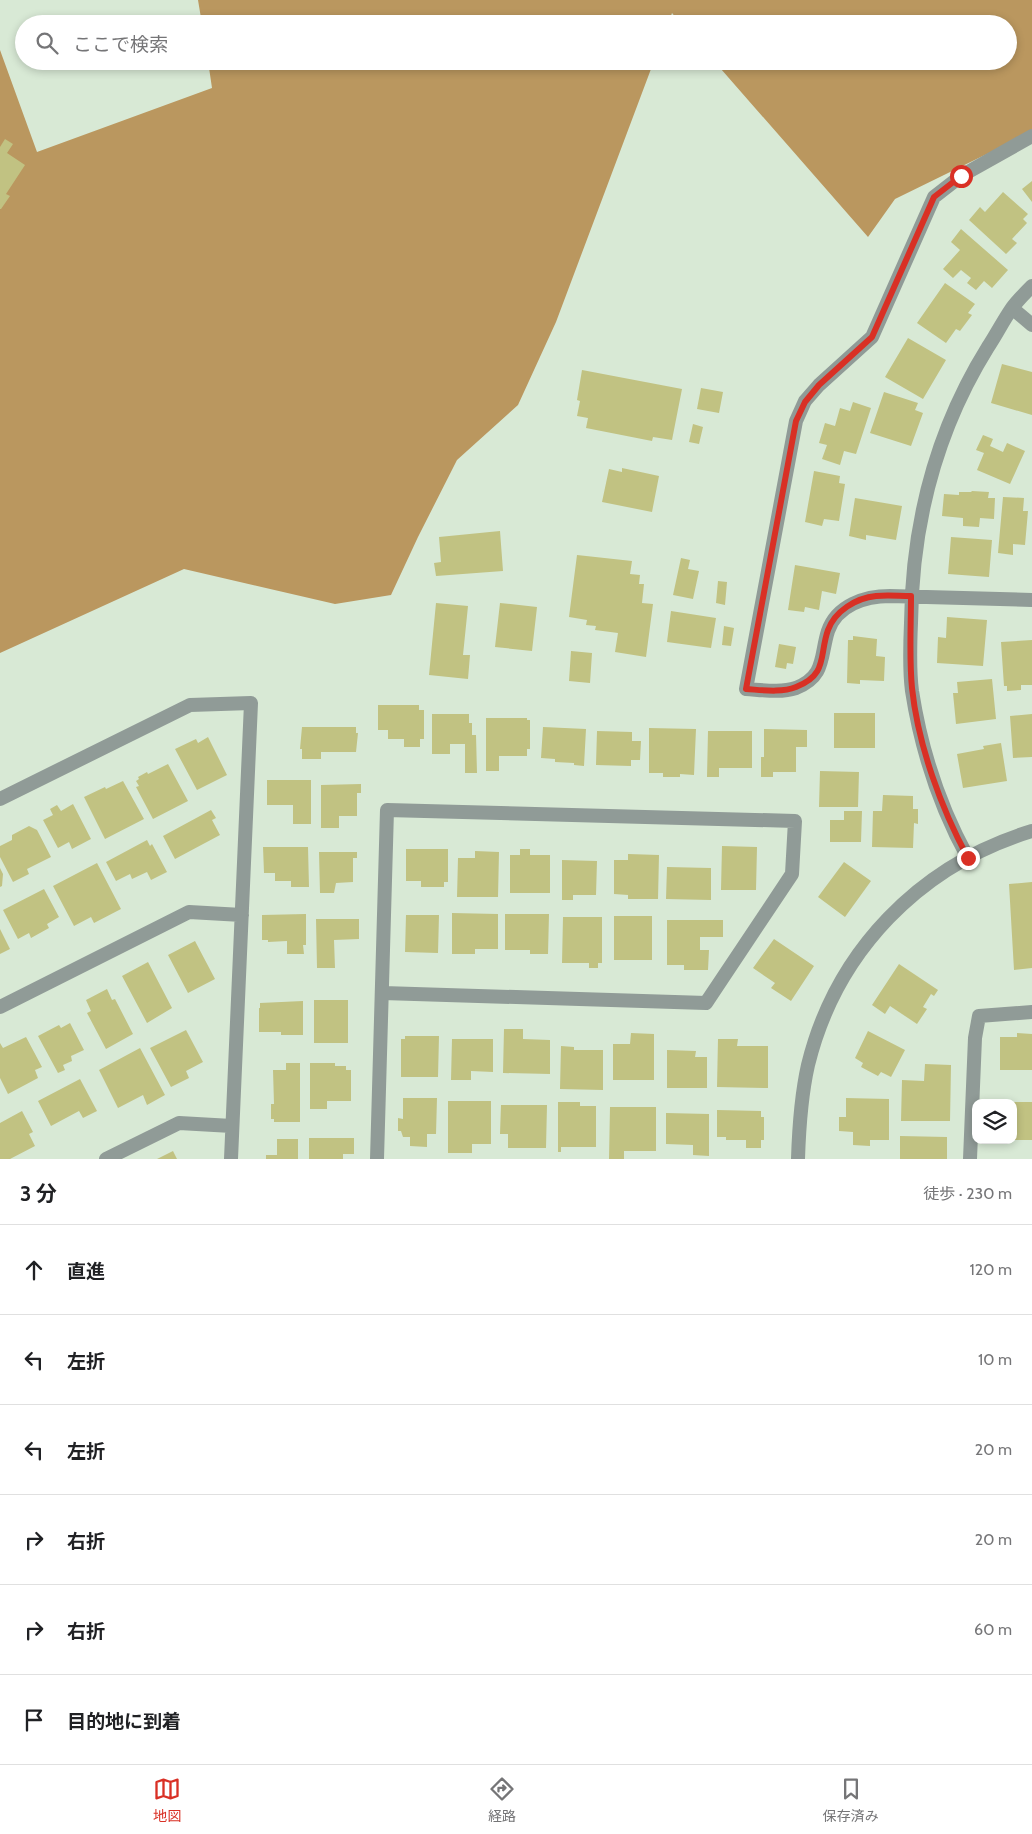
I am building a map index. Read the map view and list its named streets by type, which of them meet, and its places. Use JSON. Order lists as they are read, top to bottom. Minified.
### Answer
{"page":{"search":"ここで検索","heading":["3 分","徒歩 · 230 m"],"list":[["直進","120 m"],["左折","10 m"],["左折","20 m"],["右折","20 m"],["右折","60 m"],"目的地に到着"],"nav":["地図","経路","保存済み"]}}
